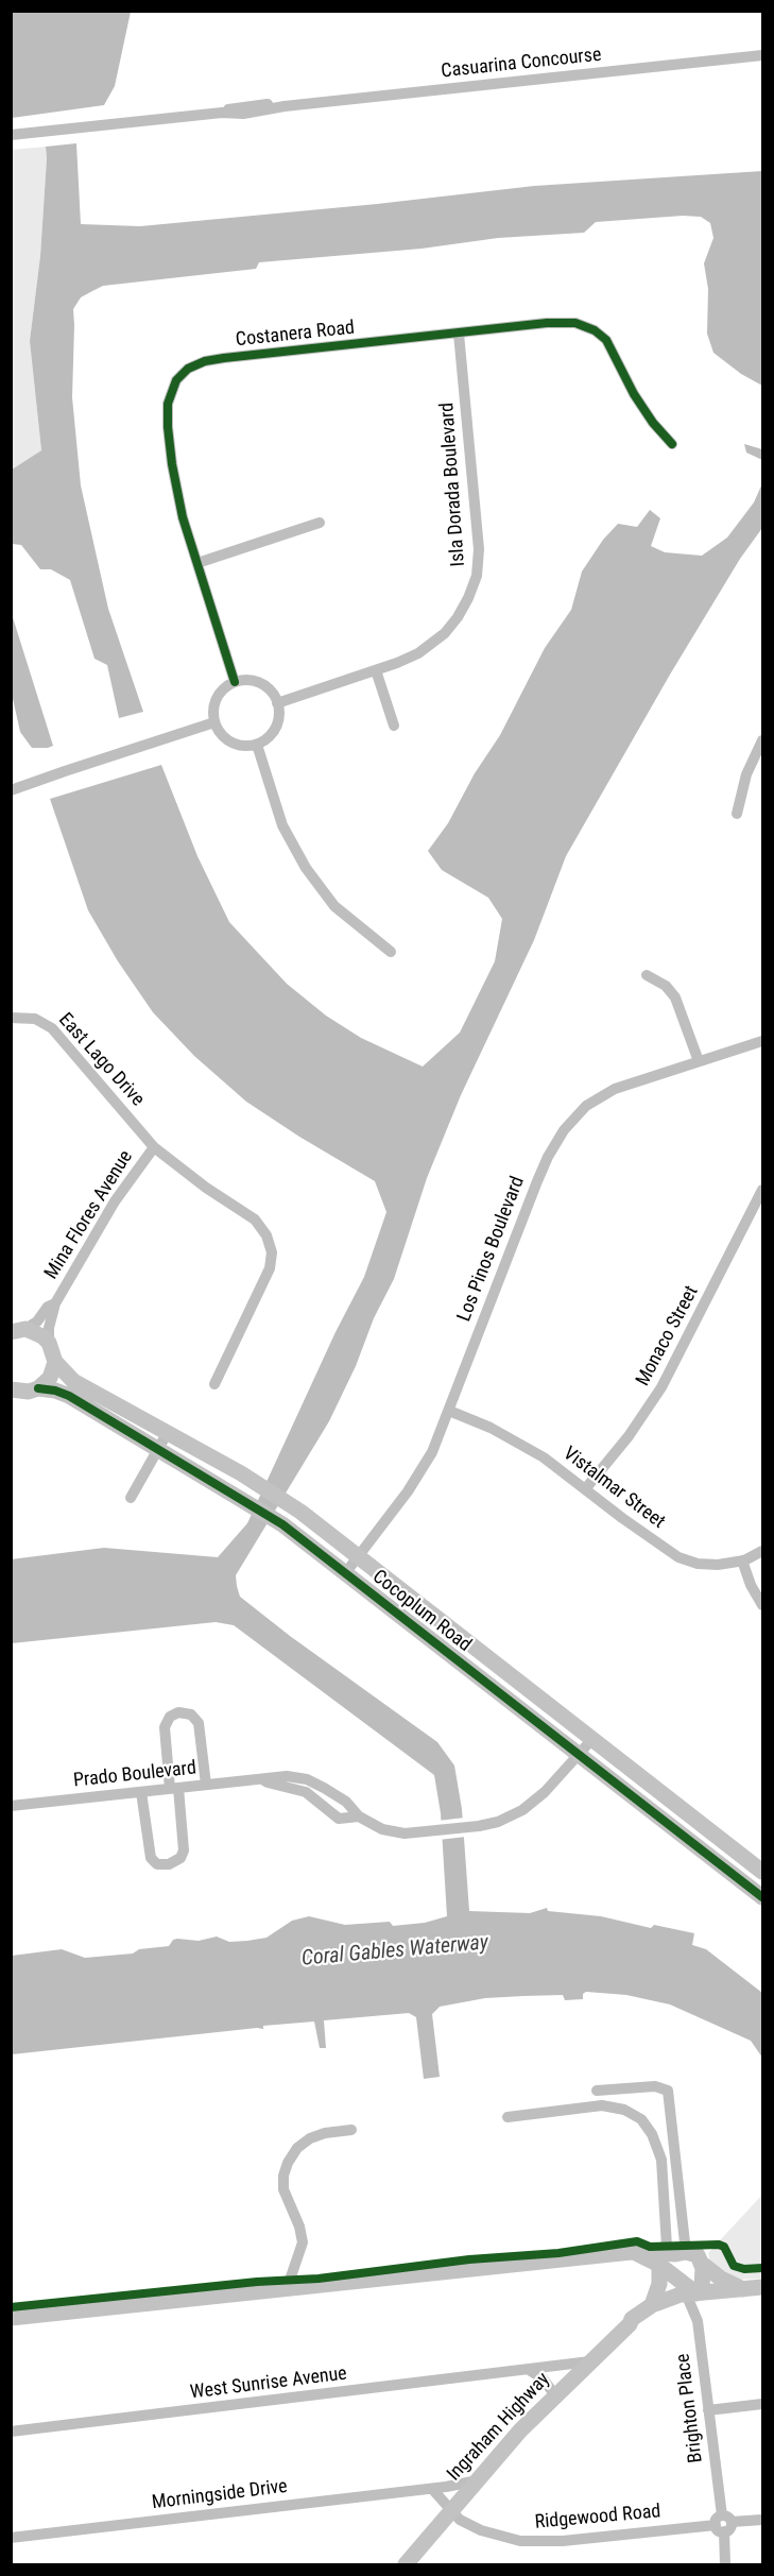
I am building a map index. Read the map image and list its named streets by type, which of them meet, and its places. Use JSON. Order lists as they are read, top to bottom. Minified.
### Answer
{"streets":{"street":["Casuarina Concourse","Costanera Road","Isla Dorada Boulevard","East Lago Drive","Mina Flores Avenue","Los Pinos Boulevard","Monaco Street","Vistalmar Street","Cocoplum Road","Prado Boulevard","West Sunrise Avenue","Brighton Place","Ingraham Highway","Morningside Drive","Ridgewood Road"]},"crossings":[["Costanera Road","Isla Dorada Boulevard"],["East Lago Drive","Mina Flores Avenue"],["Los Pinos Boulevard","Vistalmar Street"],["Los Pinos Boulevard","Cocoplum Road"],["Monaco Street","Vistalmar Street"],["Cocoplum Road","Prado Boulevard"],["West Sunrise Avenue","Ingraham Highway"],["Brighton Place","Ingraham Highway"],["Brighton Place","Ridgewood Road"],["Ingraham Highway","Morningside Drive"],["Ingraham Highway","Ridgewood Road"]],"water":["Coral Gables Waterway"]}
